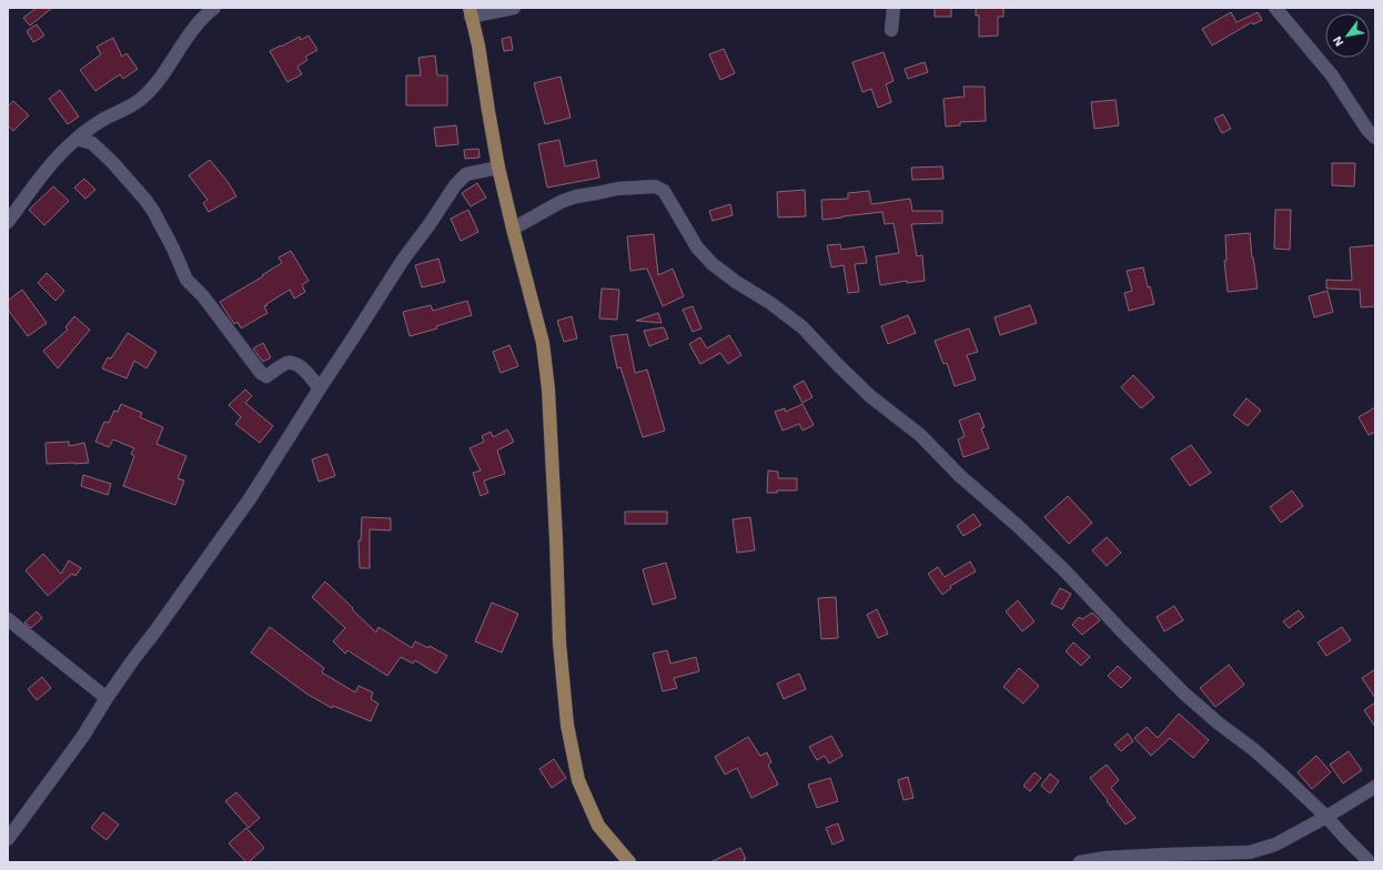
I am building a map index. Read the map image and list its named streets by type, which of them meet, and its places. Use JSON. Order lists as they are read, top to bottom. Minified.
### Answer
{"north":"bottom left"}
